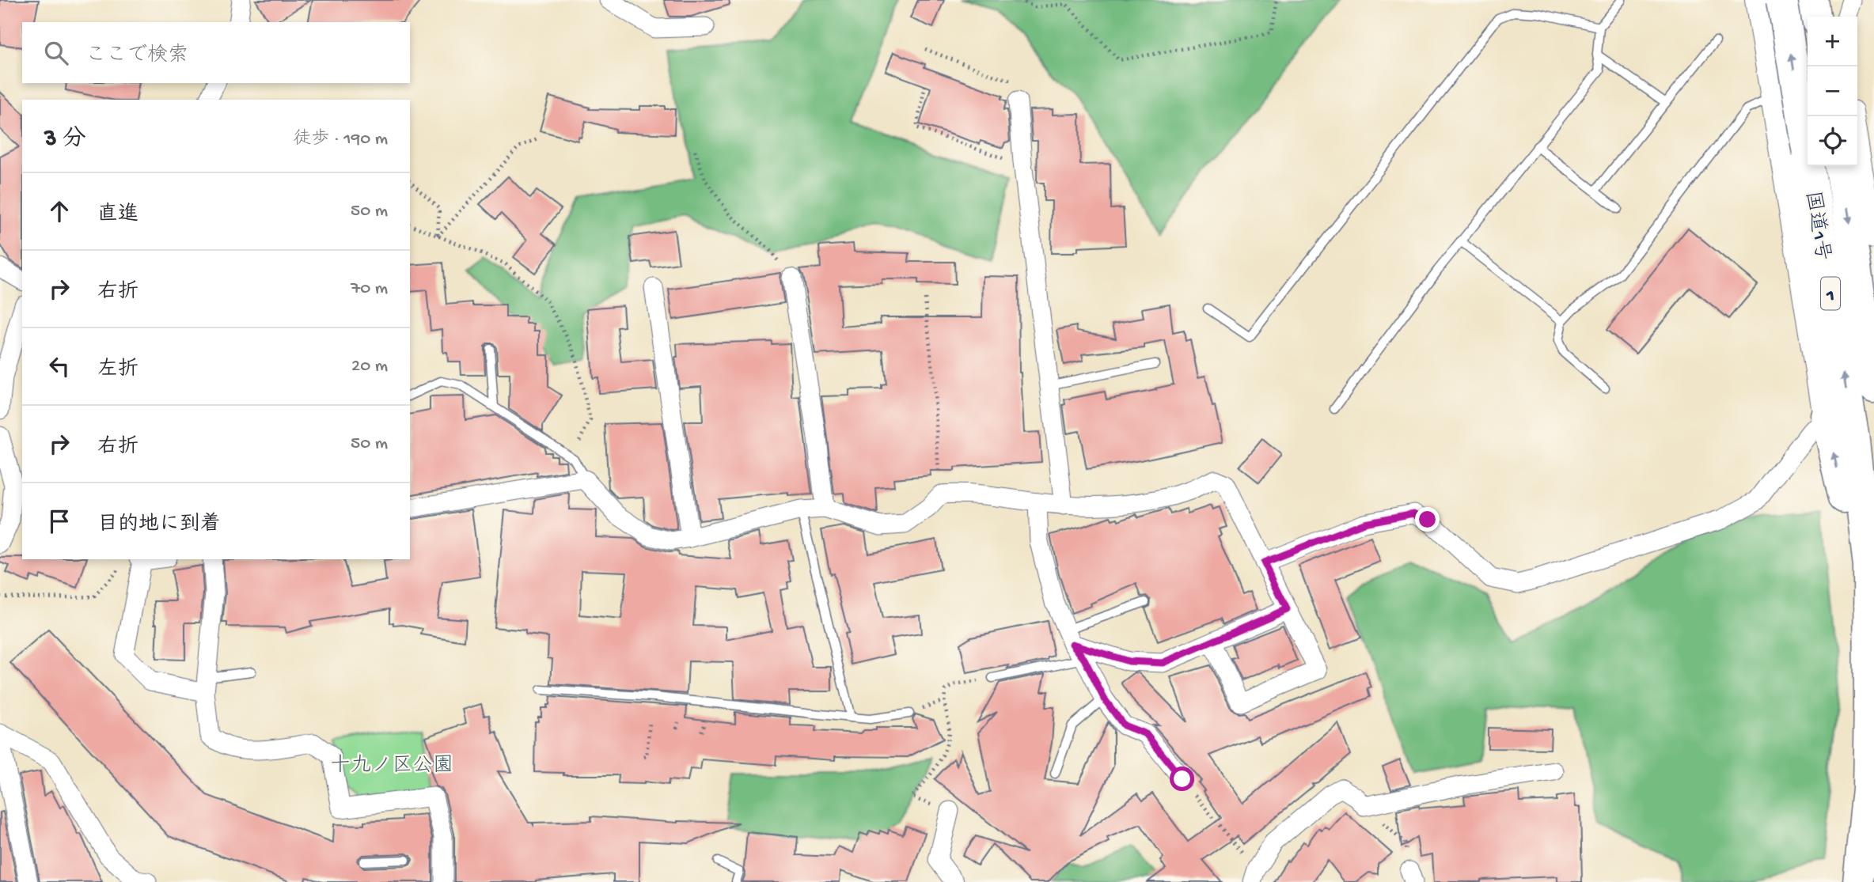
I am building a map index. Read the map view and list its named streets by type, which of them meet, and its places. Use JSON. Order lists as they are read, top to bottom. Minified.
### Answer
{"streets":{"highway":["国道1号","1"]},"parks":["十九ノ区公園"],"page":{"map_buttons":["+","−"],"search":"ここで検索","heading":["3 分","徒歩 · 190 m"],"list":[["直進","50 m"],["右折","70 m"],["左折","20 m"],["右折","50 m"],"目的地に到着"]}}
